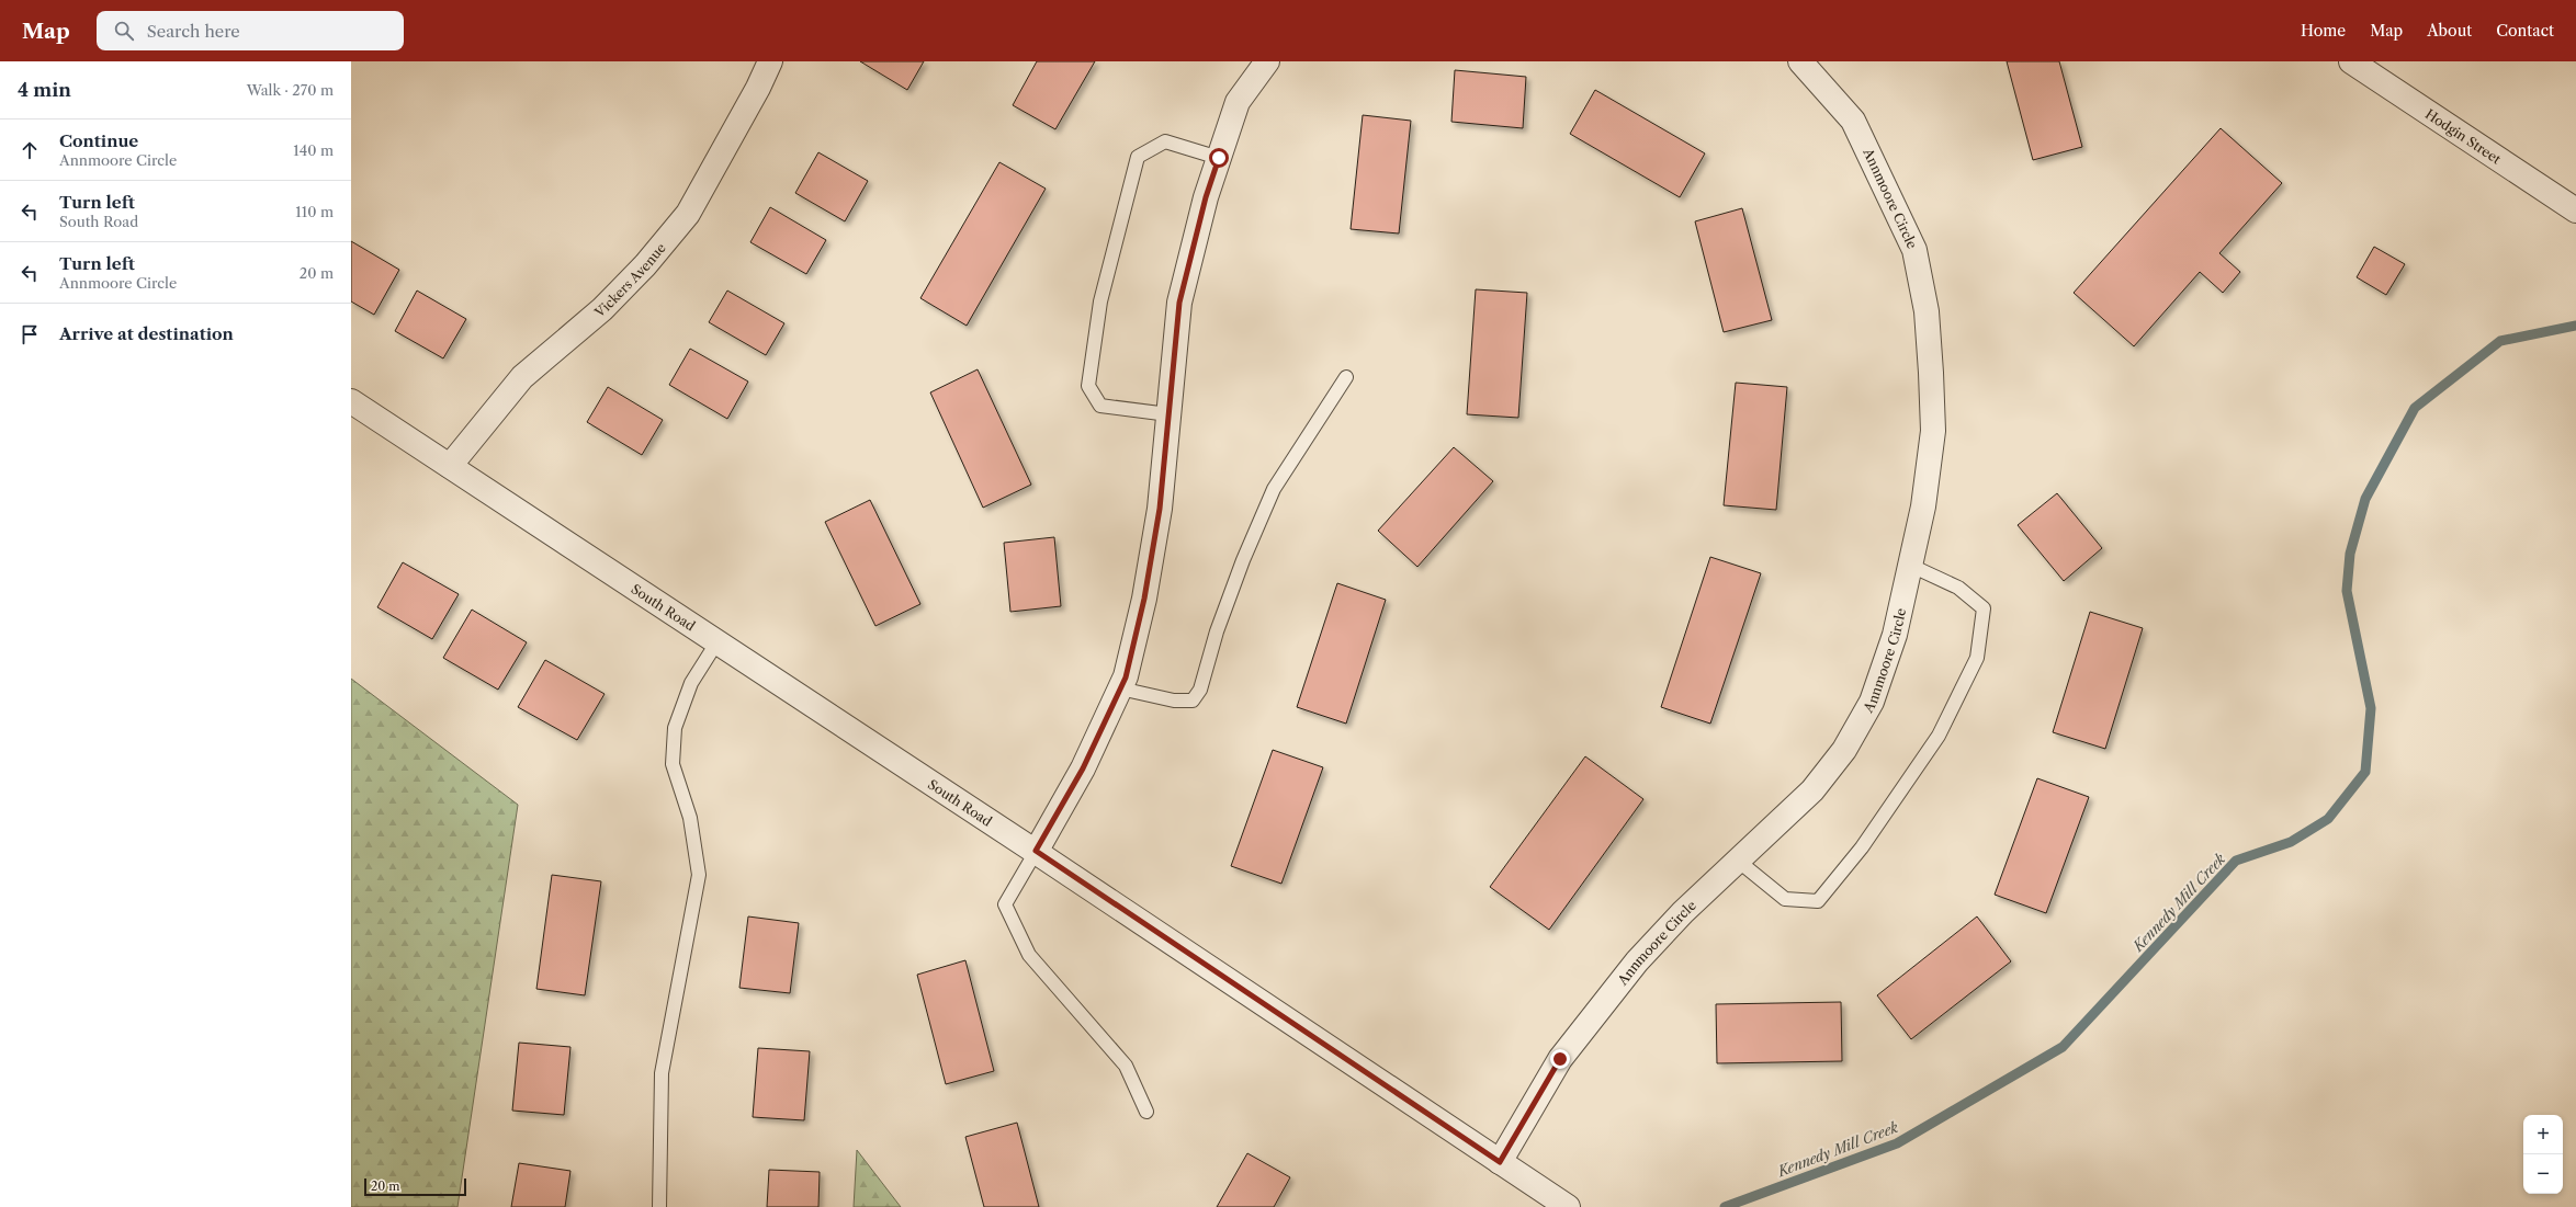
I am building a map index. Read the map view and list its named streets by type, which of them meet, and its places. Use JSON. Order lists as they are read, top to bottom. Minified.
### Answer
{"streets":{"street":["Hodgin Street","Annmoore Circle","Vickers Avenue","South Road"]},"crossings":[["Annmoore Circle","South Road"],["Vickers Avenue","South Road"]],"water":["Kennedy Mill Creek"],"scale_bar":"20 m","page":{"header":"Map","search":"Search here","nav":["Home","Map","About","Contact"],"heading":["4 min","Walk · 270 m"],"list":[["Continue","Annmoore Circle","140 m"],["Turn left","South Road","110 m"],["Turn left","Annmoore Circle","20 m"],"Arrive at destination"],"map_buttons":["+","−"],"scale":"20 m"}}
